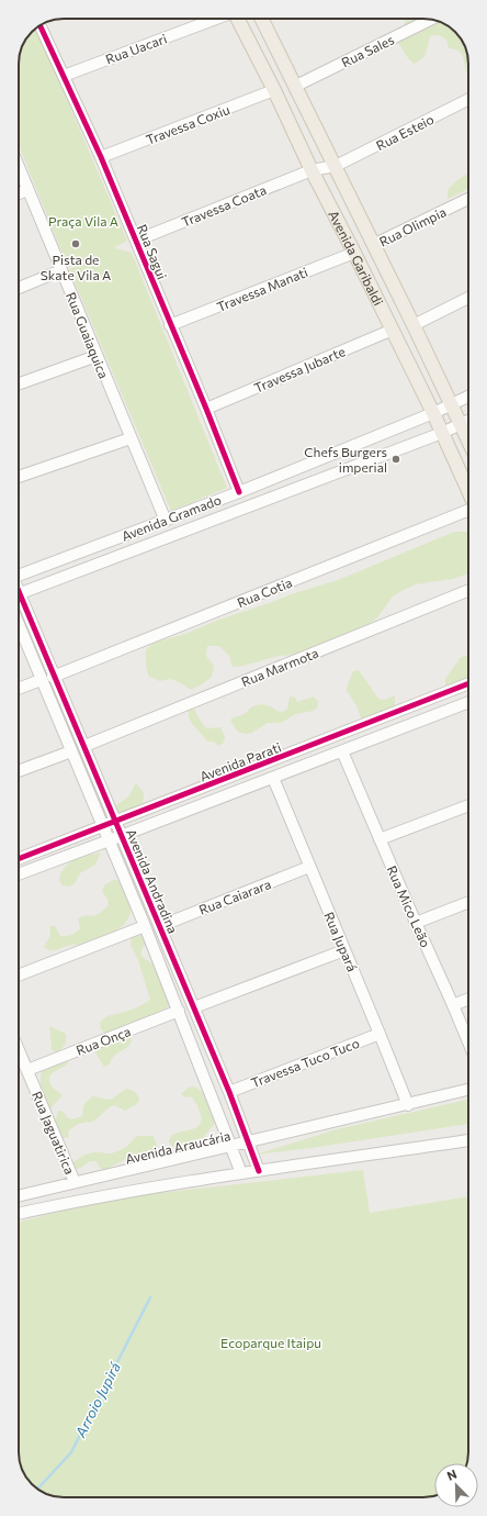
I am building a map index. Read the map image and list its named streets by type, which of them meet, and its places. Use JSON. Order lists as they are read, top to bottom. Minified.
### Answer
{"streets":{"main road":["Avenida Garibaldi"],"street":["Rua Uacari","Rua Sales","Travessa Coxiu","Rua Esteio","Travessa Coata","Rua Olimpia","Rua Sagui","Travessa Manati","Rua Guaiaquica","Travessa Jubarte","Avenida Gramado","Rua Cotia","Rua Marmota","Avenida Parati","Avenida Andradina","Rua Caiarara","Rua Mico Leão","Rua Jupará","Rua Onça","Travessa Tuco Tuco","Rua Jaguatirica","Avenida Araucária"]},"crossings":[["Rua Uacari","Rua Sagui"],["Rua Sales","Avenida Garibaldi"],["Travessa Coxiu","Rua Sagui"],["Travessa Coxiu","Avenida Garibaldi"],["Rua Esteio","Travessa Coata"],["Rua Esteio","Avenida Garibaldi"],["Travessa Coata","Rua Sagui"],["Travessa Coata","Avenida Garibaldi"],["Rua Olimpia","Avenida Garibaldi"],["Rua Sagui","Travessa Manati"],["Rua Sagui","Travessa Jubarte"],["Rua Sagui","Avenida Gramado"],["Avenida Garibaldi","Travessa Manati"],["Avenida Garibaldi","Travessa Jubarte"],["Avenida Garibaldi","Avenida Gramado"],["Rua Guaiaquica","Avenida Gramado"],["Rua Cotia","Avenida Andradina"],["Rua Marmota","Avenida Andradina"],["Avenida Parati","Avenida Andradina"],["Avenida Parati","Rua Mico Leão"],["Avenida Parati","Rua Jupará"],["Avenida Andradina","Rua Caiarara"],["Avenida Andradina","Rua Onça"],["Avenida Andradina","Travessa Tuco Tuco"],["Avenida Andradina","Avenida Araucária"],["Rua Caiarara","Rua Jupará"],["Rua Jupará","Travessa Tuco Tuco"],["Rua Jupará","Avenida Araucária"],["Rua Onça","Rua Jaguatirica"],["Rua Jaguatirica","Avenida Araucária"]],"water":["Arroio Jupirá"],"parks":["Praça Vila A","Ecoparque Itaipu"],"places":["Pista de Skate Vila A","Chefs Burgers imperial"],"north":"top left"}
